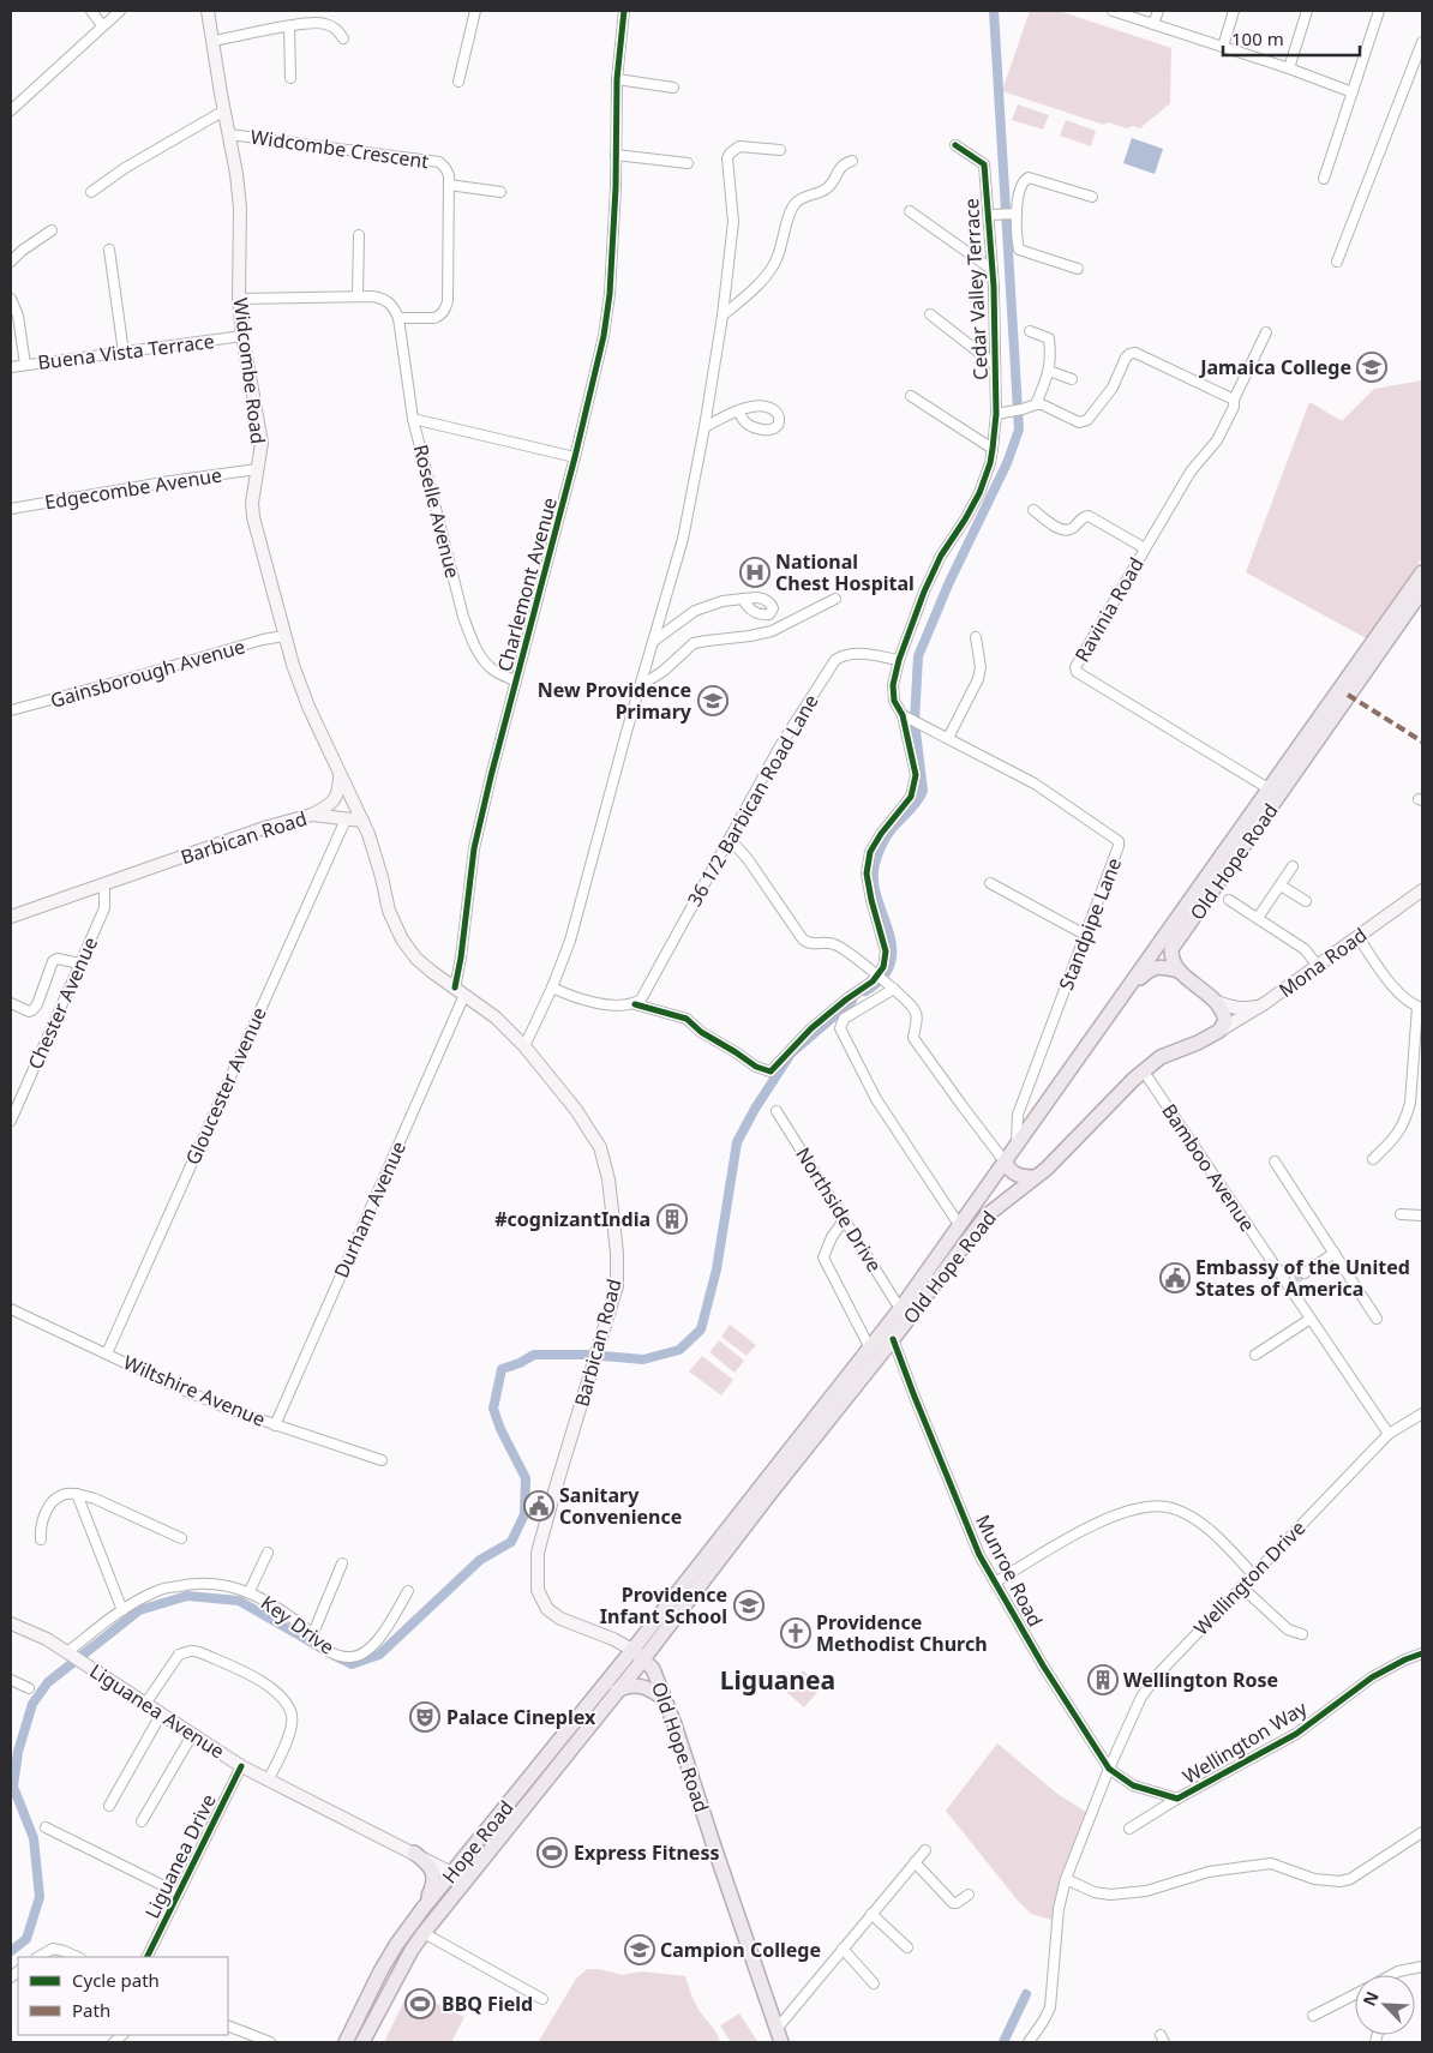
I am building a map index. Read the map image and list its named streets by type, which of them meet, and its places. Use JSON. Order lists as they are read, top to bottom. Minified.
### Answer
{"streets":{"main road":["Widcombe Road","Barbican Road","Old Hope Road","Mona Road","Liguanea Avenue","Hope Road"],"street":["Widcombe Crescent","Cedar Valley Terrace","Buena Vista Terrace","Edgecombe Avenue","Roselle Avenue","Charlemont Avenue","Ravinia Road","Gainsborough Avenue","36 1/2 Barbican Road Lane","Standpipe Lane","Chester Avenue","Gloucester Avenue","Bamboo Avenue","Durham Avenue","Northside Drive","Wiltshire Avenue","Munroe Road","Wellington Drive","Key Drive","Wellington Way","Liguanea Drive"]},"crossings":[["Widcombe Crescent","Widcombe Road"],["Widcombe Crescent","Roselle Avenue"],["Cedar Valley Terrace","36 1/2 Barbican Road Lane"],["Buena Vista Terrace","Widcombe Road"],["Widcombe Road","Edgecombe Avenue"],["Widcombe Road","Gainsborough Avenue"],["Widcombe Road","Barbican Road"],["Roselle Avenue","Charlemont Avenue"],["Charlemont Avenue","Barbican Road"],["Charlemont Avenue","Durham Avenue"],["Ravinia Road","Old Hope Road"],["Barbican Road","Old Hope Road"],["Barbican Road","Chester Avenue"],["Barbican Road","Gloucester Avenue"],["Barbican Road","Durham Avenue"],["Barbican Road","Hope Road"],["Old Hope Road","Standpipe Lane"],["Old Hope Road","Mona Road"],["Old Hope Road","Northside Drive"],["Old Hope Road","Munroe Road"],["Old Hope Road","Hope Road"],["Gloucester Avenue","Wiltshire Avenue"],["Bamboo Avenue","Wellington Drive"],["Durham Avenue","Wiltshire Avenue"],["Munroe Road","Wellington Drive"],["Munroe Road","Wellington Way"],["Wellington Drive","Wellington Way"],["Key Drive","Liguanea Avenue"],["Liguanea Avenue","Hope Road"],["Liguanea Avenue","Liguanea Drive"]],"districts":["Liguanea"],"places":{"school or university":["Jamaica College","New Providence Primary","Providence Infant School","Campion College"],"hospital":["National Chest Hospital"],"building":["#cognizantIndia","Wellington Rose"],"public building":["Embassy of the United States of America","Sanitary Convenience"],"church":["Providence Methodist Church"],"theatre":["Palace Cineplex"],"sports":["Express Fitness","BBQ Field"]},"legend":["Cycle path","Path"],"scale_bar":"100 m","north":"top left"}
